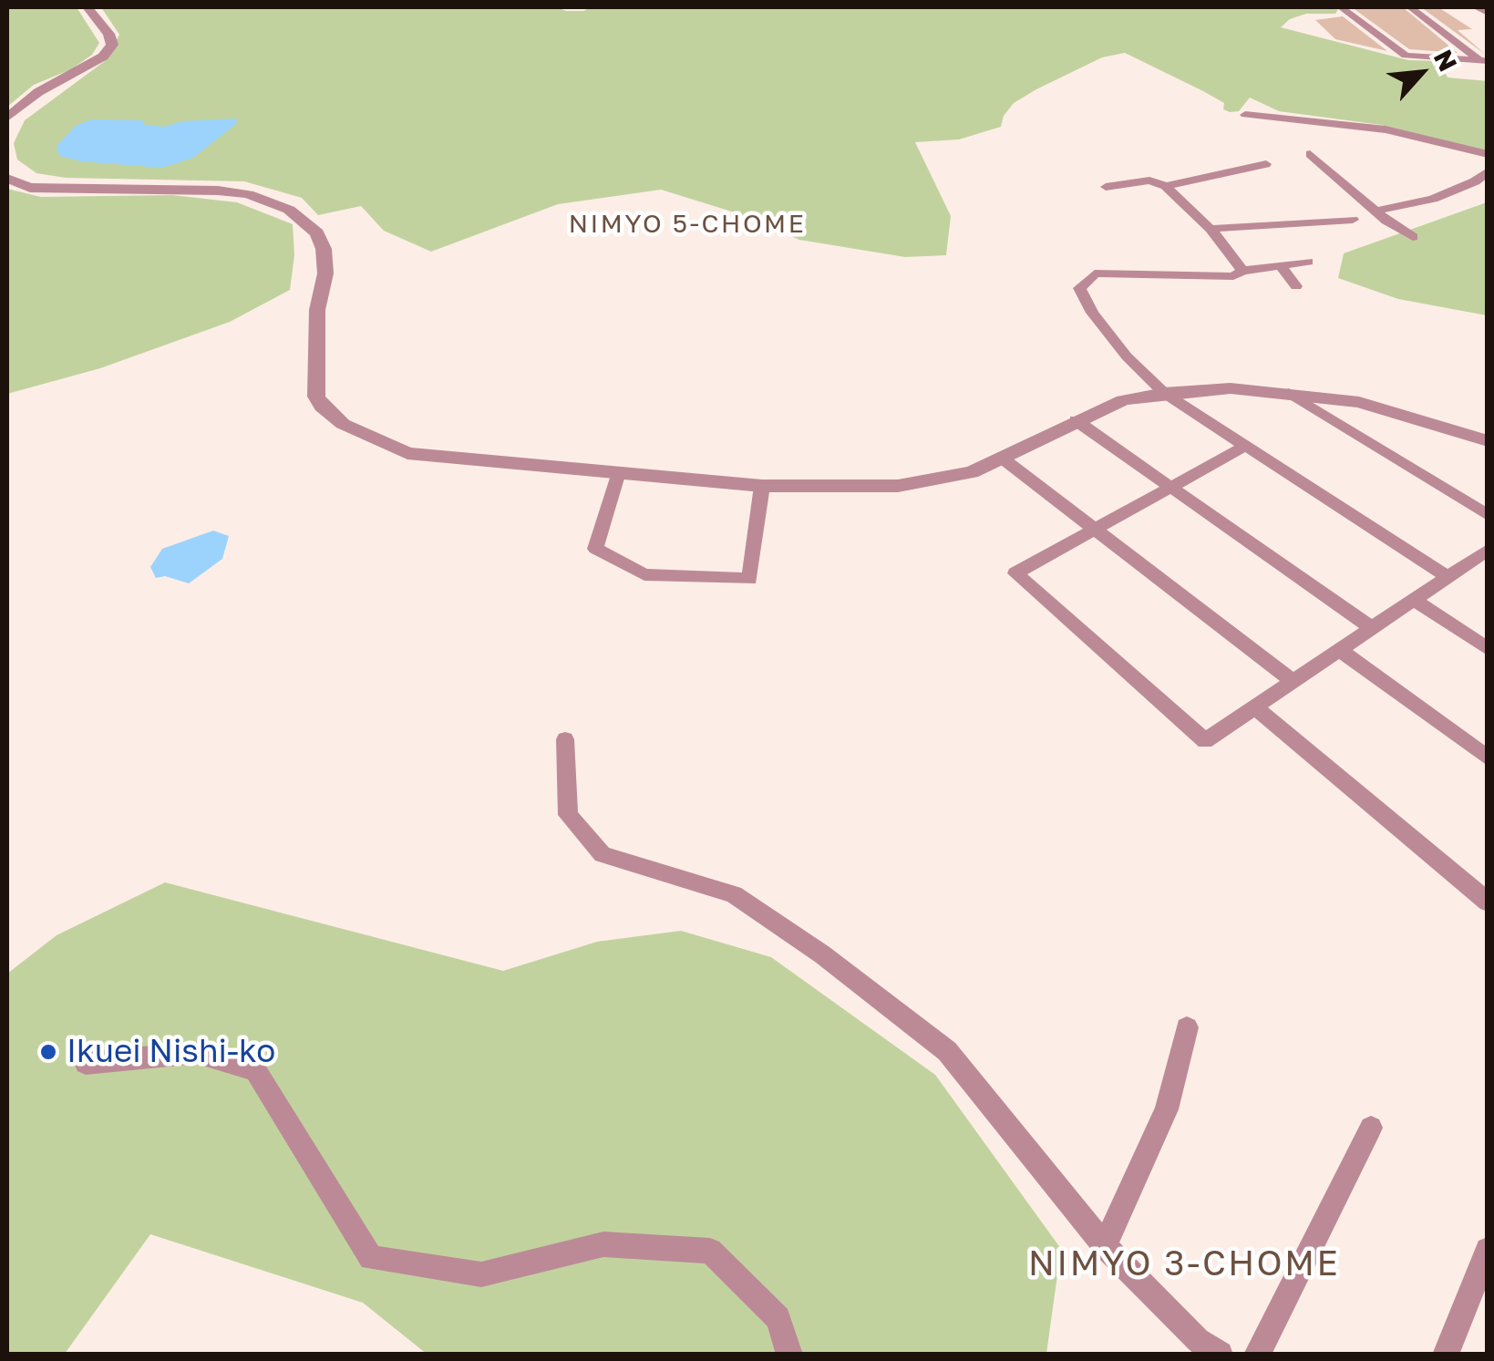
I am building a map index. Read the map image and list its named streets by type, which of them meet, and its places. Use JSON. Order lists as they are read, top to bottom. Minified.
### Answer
{"districts":["NIMYO 5-CHOME","NIMYO 3-CHOME"],"places":["Ikuei Nishi-ko"],"north":"top right"}
